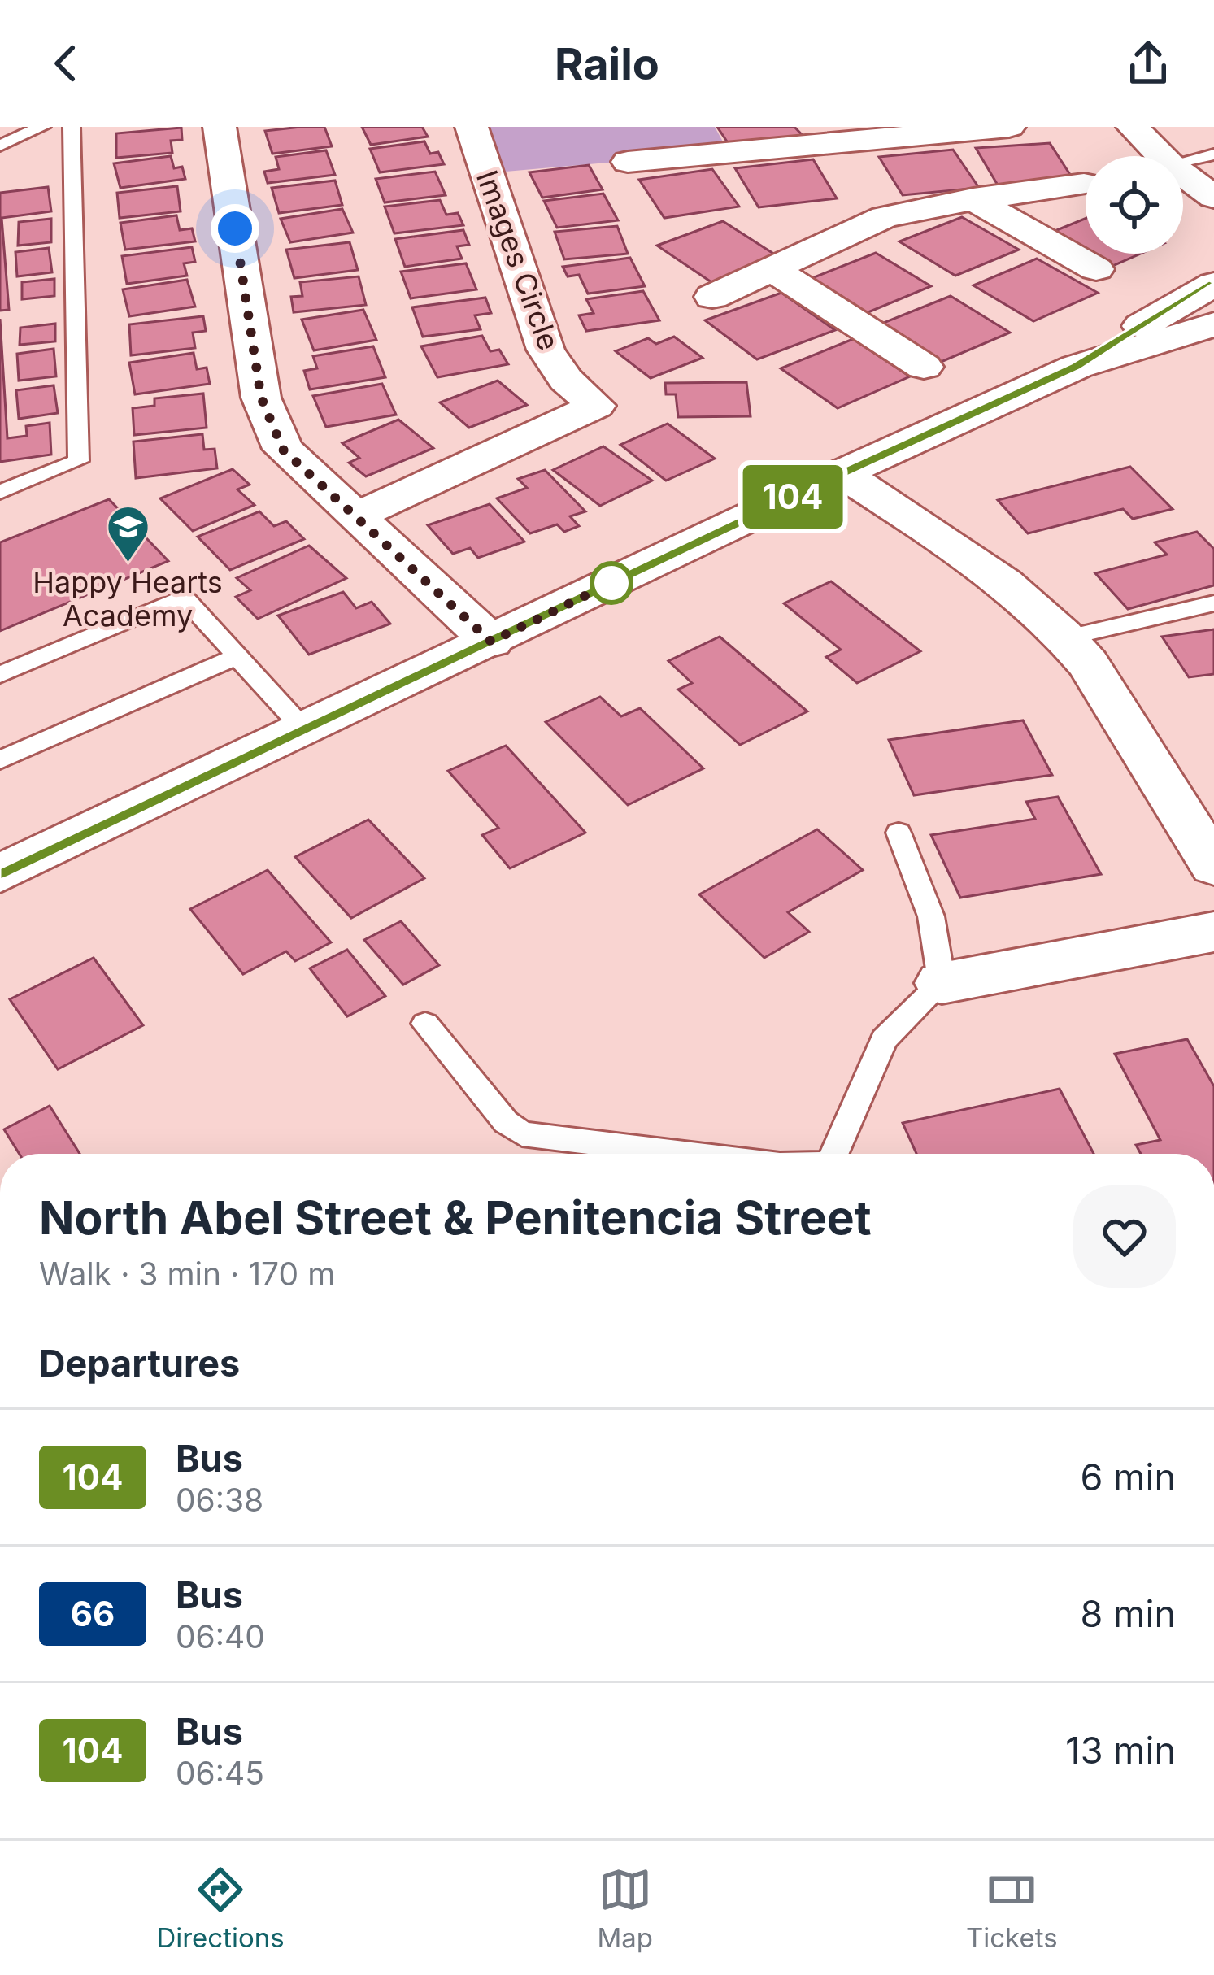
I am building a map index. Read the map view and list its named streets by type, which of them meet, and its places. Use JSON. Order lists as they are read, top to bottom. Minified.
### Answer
{"streets":{"street":["Images Circle"]},"places":{"school or university":["Happy Hearts Academy"]},"lines":["bus line 104"],"page":{"header":"Railo","on_map":"104","heading":[["North Abel Street & Penitencia Street","Walk · 3 min · 170 m"],"Departures"],"list":[{"mark":"104","name":"Bus","note":"06:38","value":"6 min"},{"mark":"66","name":"Bus","note":"06:40","value":"8 min"},{"mark":"104","name":"Bus","note":"06:45","value":"13 min"}],"tabs":["Directions","Map","Tickets"]}}
